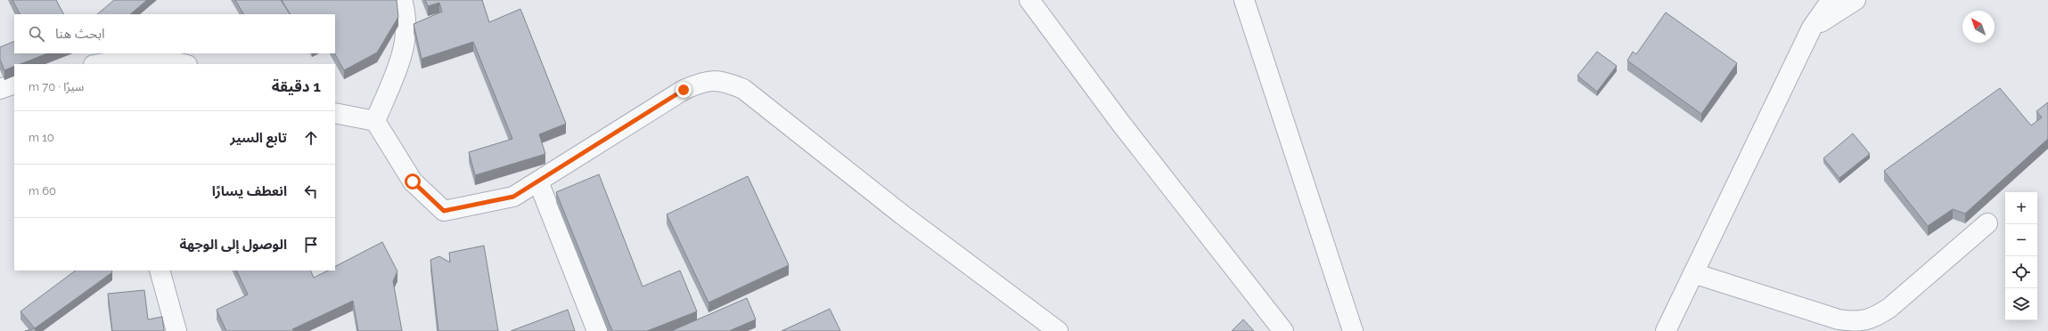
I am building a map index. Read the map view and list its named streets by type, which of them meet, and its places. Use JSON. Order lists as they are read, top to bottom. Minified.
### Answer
{"north":"top left","page":{"search":"ابحث هنا","heading":["1 دقيقة","سيرًا · 70 m"],"list":[["تابع السير","10 m"],["انعطف يسارًا","60 m"],"الوصول إلى الوجهة"],"map_buttons":["+","−"]}}
